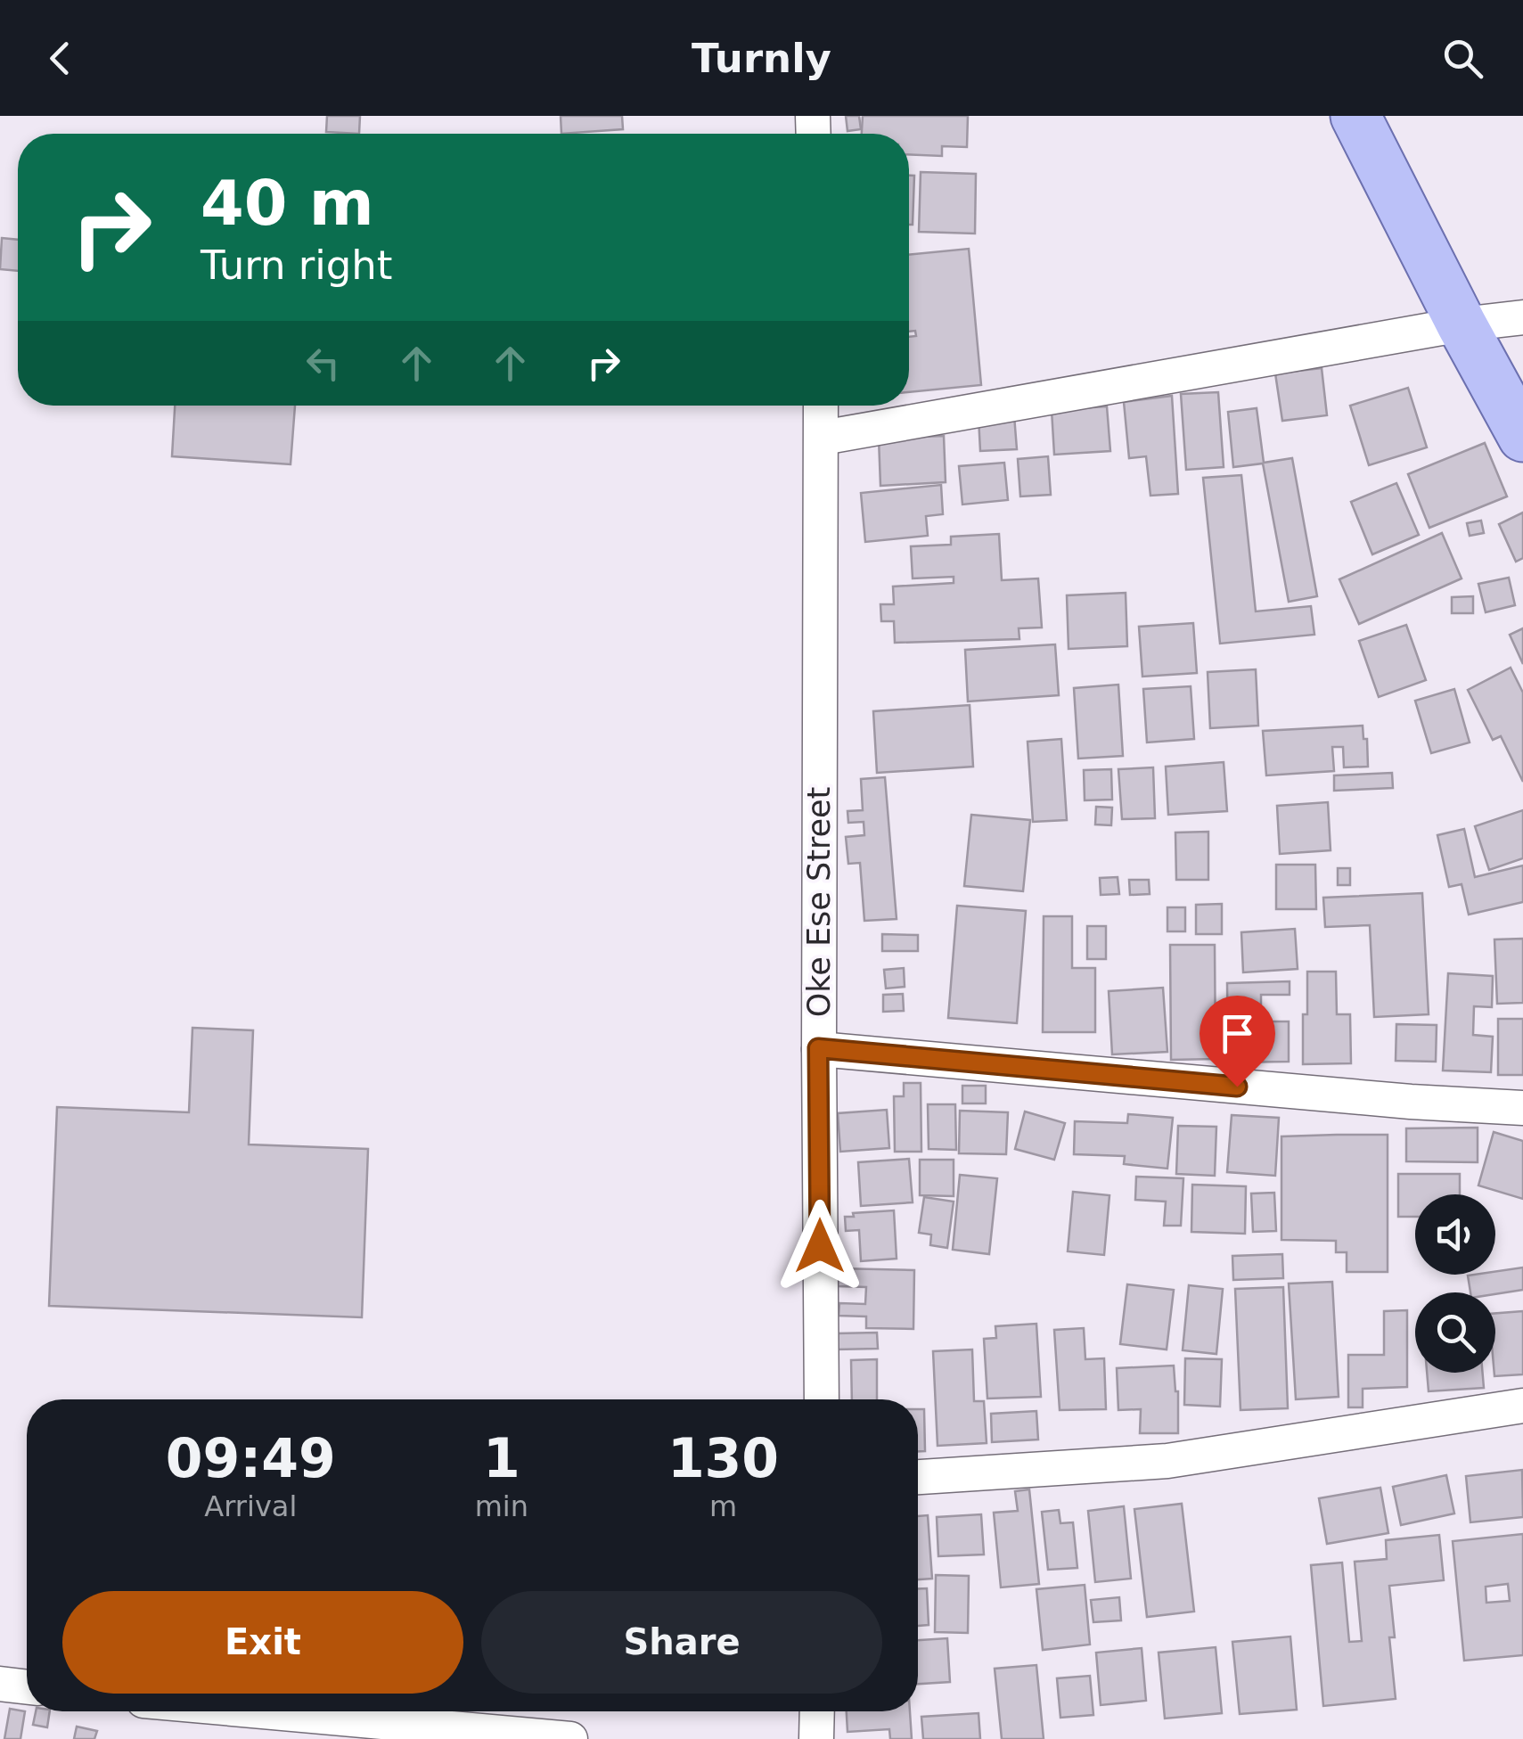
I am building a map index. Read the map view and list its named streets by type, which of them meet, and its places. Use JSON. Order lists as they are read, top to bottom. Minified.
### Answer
{"streets":{"street":["Oke Ese Street"]},"page":{"header":"Turnly","turn":["40 m","Turn right"],"eta":["09:49","Arrival","1","min","130","m"],"buttons":["Exit","Share"]}}
